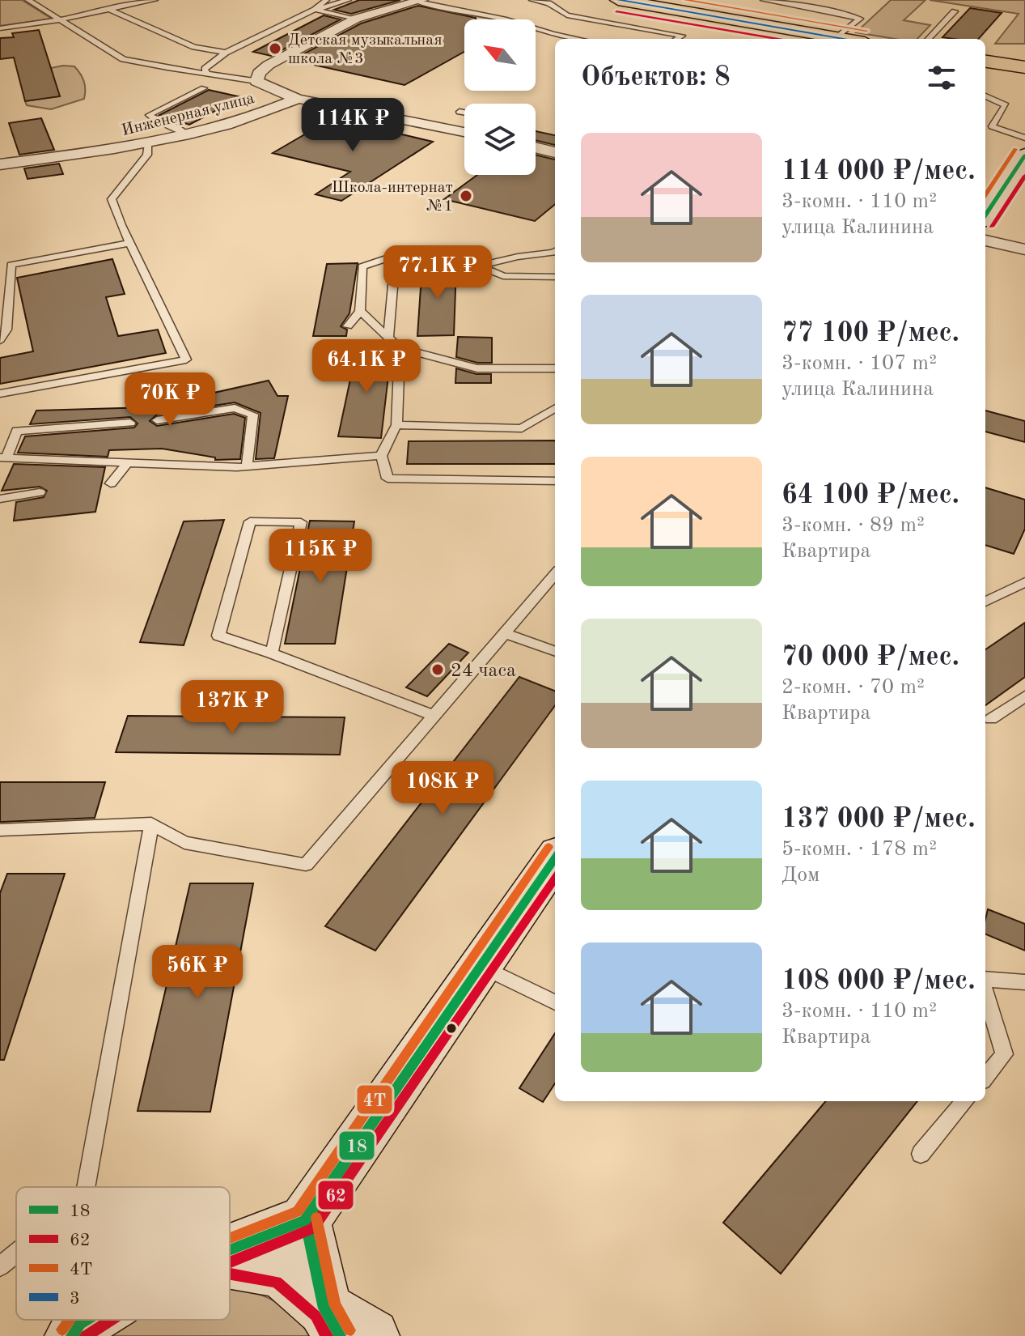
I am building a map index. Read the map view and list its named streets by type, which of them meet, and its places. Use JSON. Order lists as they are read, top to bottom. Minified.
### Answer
{"streets":{"street":["Инженерная улица"]},"places":["Детская музыкальная школа №3","Школа-интернат №1","24 часа"],"lines":["transit line 4Т","transit line 3","transit line 62","transit line 18"],"legend":["18","62","4Т","3"],"north":"top left","page":{"heading":"Объектов: 8","price":["114K ₽","77.1K ₽","64.1K ₽","70K ₽","115K ₽","137K ₽","108K ₽","56K ₽"],"list":[{"name":"114 000 ₽/мес.","note":"3-комн. · 110 m² · улица Калинина"},{"name":"77 100 ₽/мес.","note":"3-комн. · 107 m² · улица Калинина"},{"name":"64 100 ₽/мес.","note":"3-комн. · 89 m² · Квартира"},{"name":"70 000 ₽/мес.","note":"2-комн. · 70 m² · Квартира"},{"name":"137 000 ₽/мес.","note":"5-комн. · 178 m² · Дом"},{"name":"108 000 ₽/мес.","note":"3-комн. · 110 m² · Квартира"}]}}
